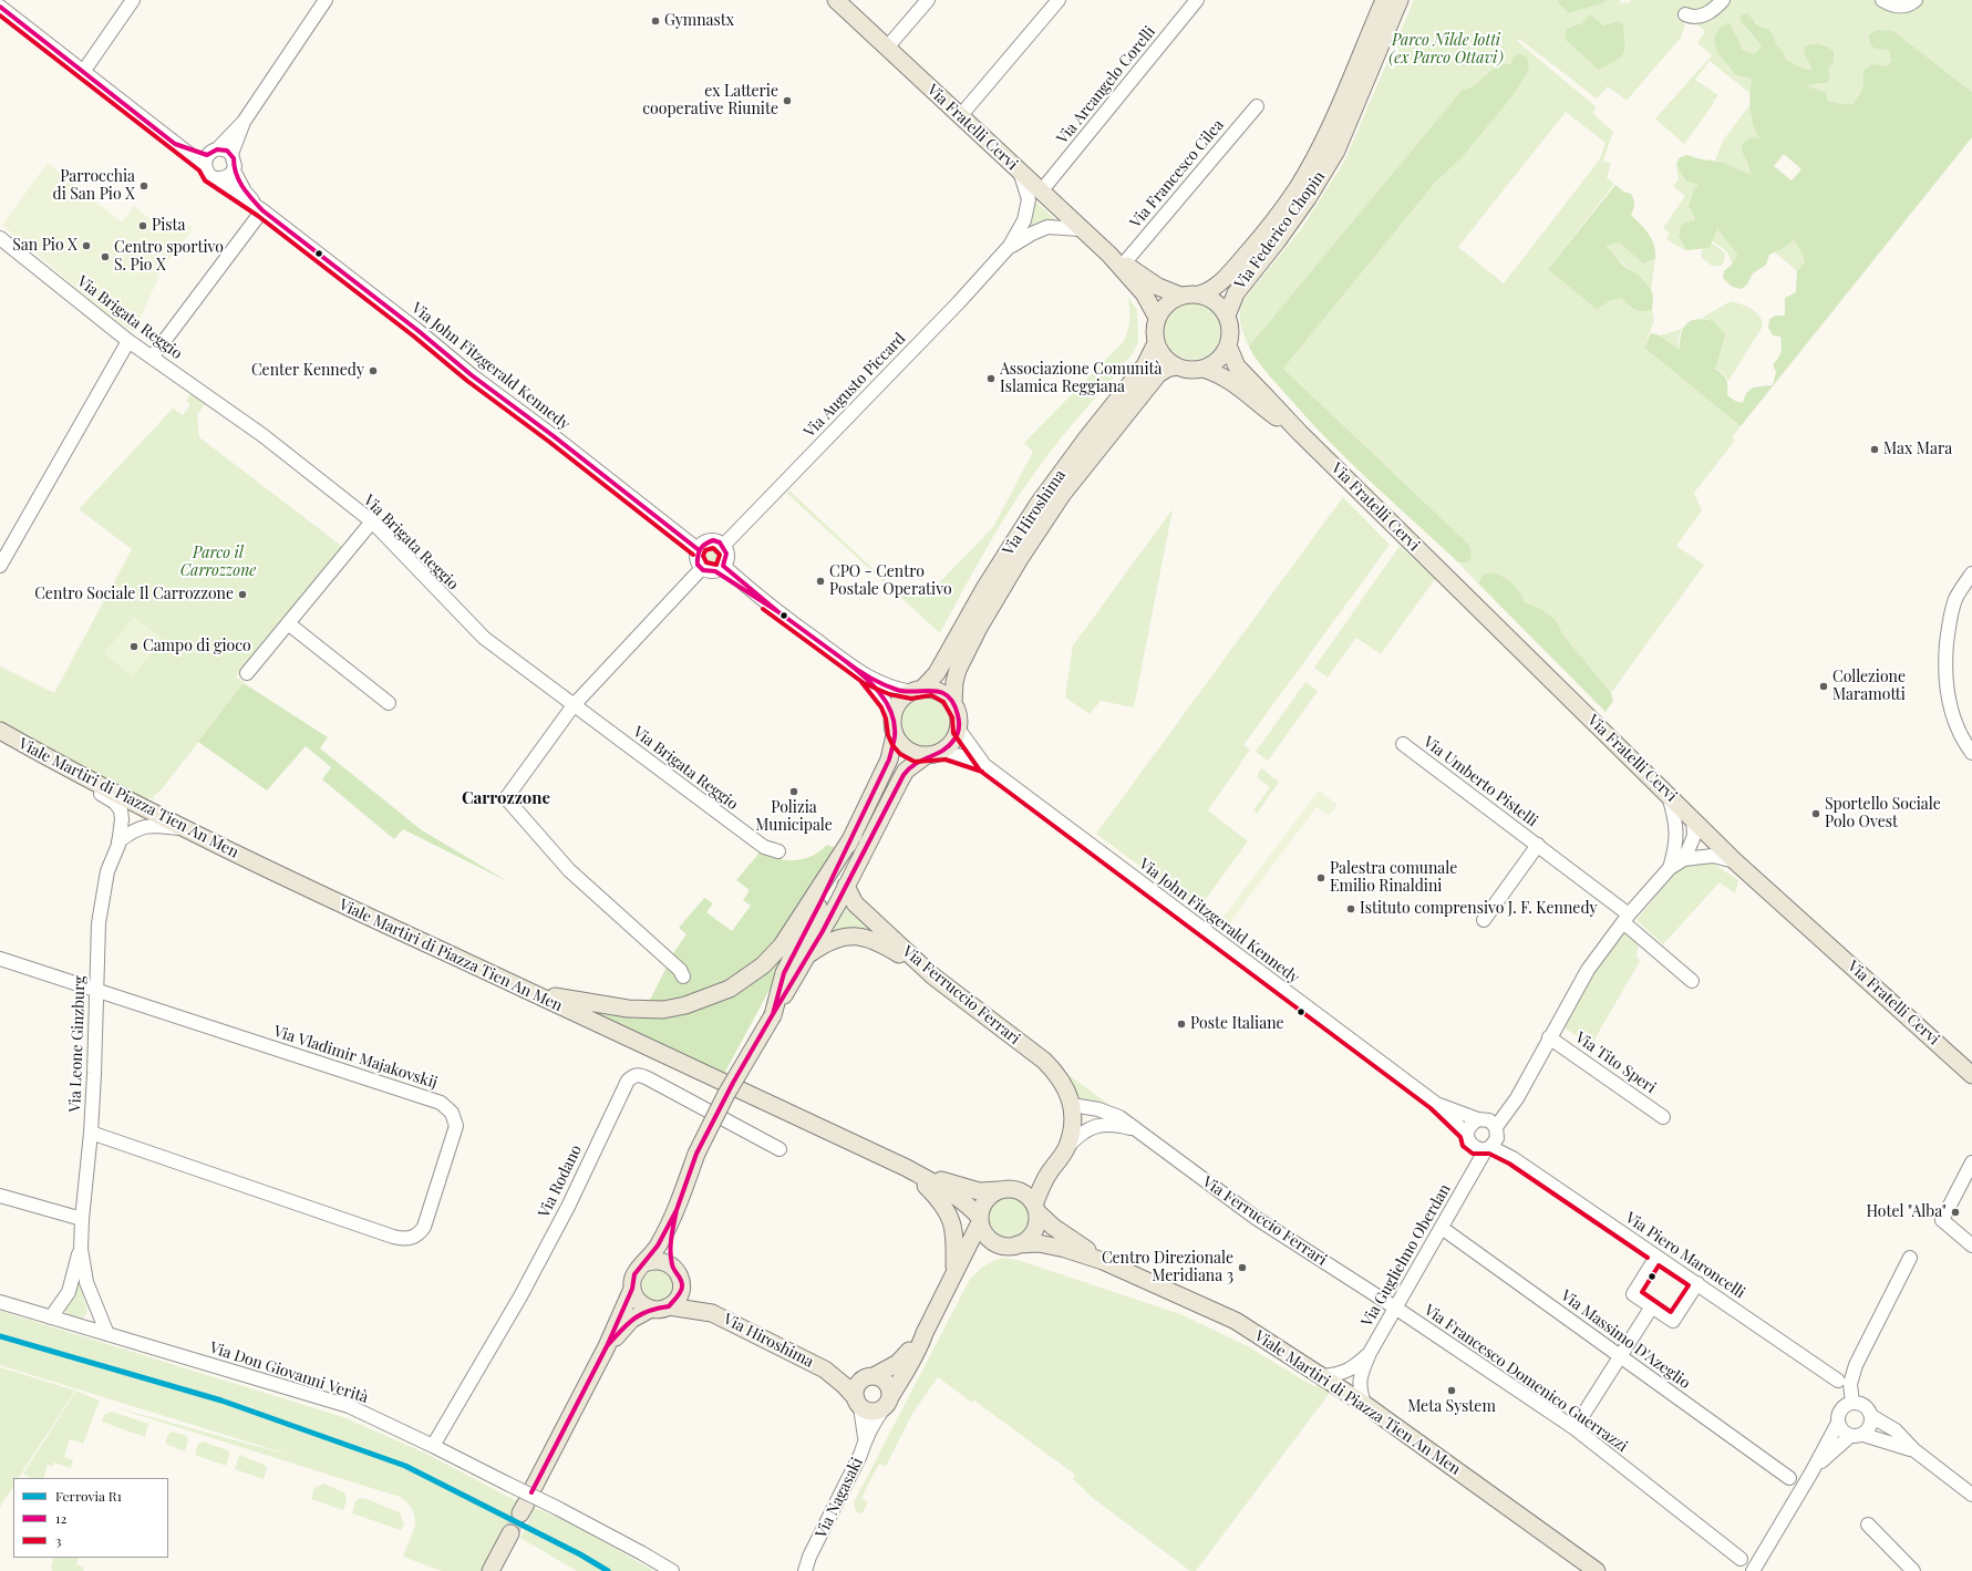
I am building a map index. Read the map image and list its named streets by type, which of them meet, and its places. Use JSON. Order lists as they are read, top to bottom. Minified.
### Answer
{"streets":{"main road":["Via Fratelli Cervi","Via Federico Chopin","Via Hiroshima","Viale Martiri di Piazza Tien An Men","Via Ferruccio Ferrari","Via Nagasaki"],"street":["Via Arcangelo Corelli","Via Francesco Cilea","Via Brigata Reggio","Via John Fitzgerald Kennedy","Via Augusto Piccard","Via Umberto Pistelli","Via Leone Ginzburg","Via Vladimir Majakovskij","Via Tito Speri","Via Rodano","Via Guglielmo Oberdan","Via Piero Maroncelli","Via Massimo D'Azeglio","Via Don Giovanni Verità","Via Francesco Domenico Guerrazzi"]},"crossings":[["Via Arcangelo Corelli","Via Fratelli Cervi"],["Via Fratelli Cervi","Via Francesco Cilea"],["Via Fratelli Cervi","Via Federico Chopin"],["Via Fratelli Cervi","Via Augusto Piccard"],["Via Fratelli Cervi","Via Hiroshima"],["Via Fratelli Cervi","Via Guglielmo Oberdan"],["Via Federico Chopin","Via Hiroshima"],["Via John Fitzgerald Kennedy","Via Augusto Piccard"],["Via John Fitzgerald Kennedy","Via Hiroshima"],["Via John Fitzgerald Kennedy","Via Guglielmo Oberdan"],["Via John Fitzgerald Kennedy","Via Piero Maroncelli"],["Via Hiroshima","Via Ferruccio Ferrari"],["Via Hiroshima","Via Nagasaki"],["Via Umberto Pistelli","Via Guglielmo Oberdan"],["Viale Martiri di Piazza Tien An Men","Via Leone Ginzburg"],["Viale Martiri di Piazza Tien An Men","Via Guglielmo Oberdan"],["Viale Martiri di Piazza Tien An Men","Via Nagasaki"],["Via Ferruccio Ferrari","Via Guglielmo Oberdan"],["Via Ferruccio Ferrari","Via Francesco Domenico Guerrazzi"],["Via Leone Ginzburg","Via Vladimir Majakovskij"],["Via Leone Ginzburg","Via Don Giovanni Verità"],["Via Tito Speri","Via Guglielmo Oberdan"],["Via Rodano","Via Don Giovanni Verità"],["Via Guglielmo Oberdan","Via Piero Maroncelli"],["Via Guglielmo Oberdan","Via Massimo D'Azeglio"],["Via Guglielmo Oberdan","Via Francesco Domenico Guerrazzi"]],"districts":["Carrozzone"],"parks":["Parco Nilde Iotti (ex Parco Ottavi)","Parco il Carrozzone"],"places":["Gymnastx","ex Latterie cooperative Riunite","Parrocchia di San Pio X","Pista","San Pio X","Centro sportivo S. Pio X","Center Kennedy","Associazione Comunità Islamica Reggiana","Max Mara","CPO - Centro Postale Operativo","Centro Sociale Il Carrozzone","Campo di gioco","Collezione Maramotti","Polizia Municipale","Sportello Sociale Polo Ovest","Palestra comunale Emilio Rinaldini","Istituto comprensivo J. F. Kennedy","Poste Italiane","Hotel \"Alba\"","Centro Direzionale Meridiana 3","Meta System"],"lines":["transit line 12","transit line 3","rail line R1"],"legend":["Ferrovia R1","12","3"]}
